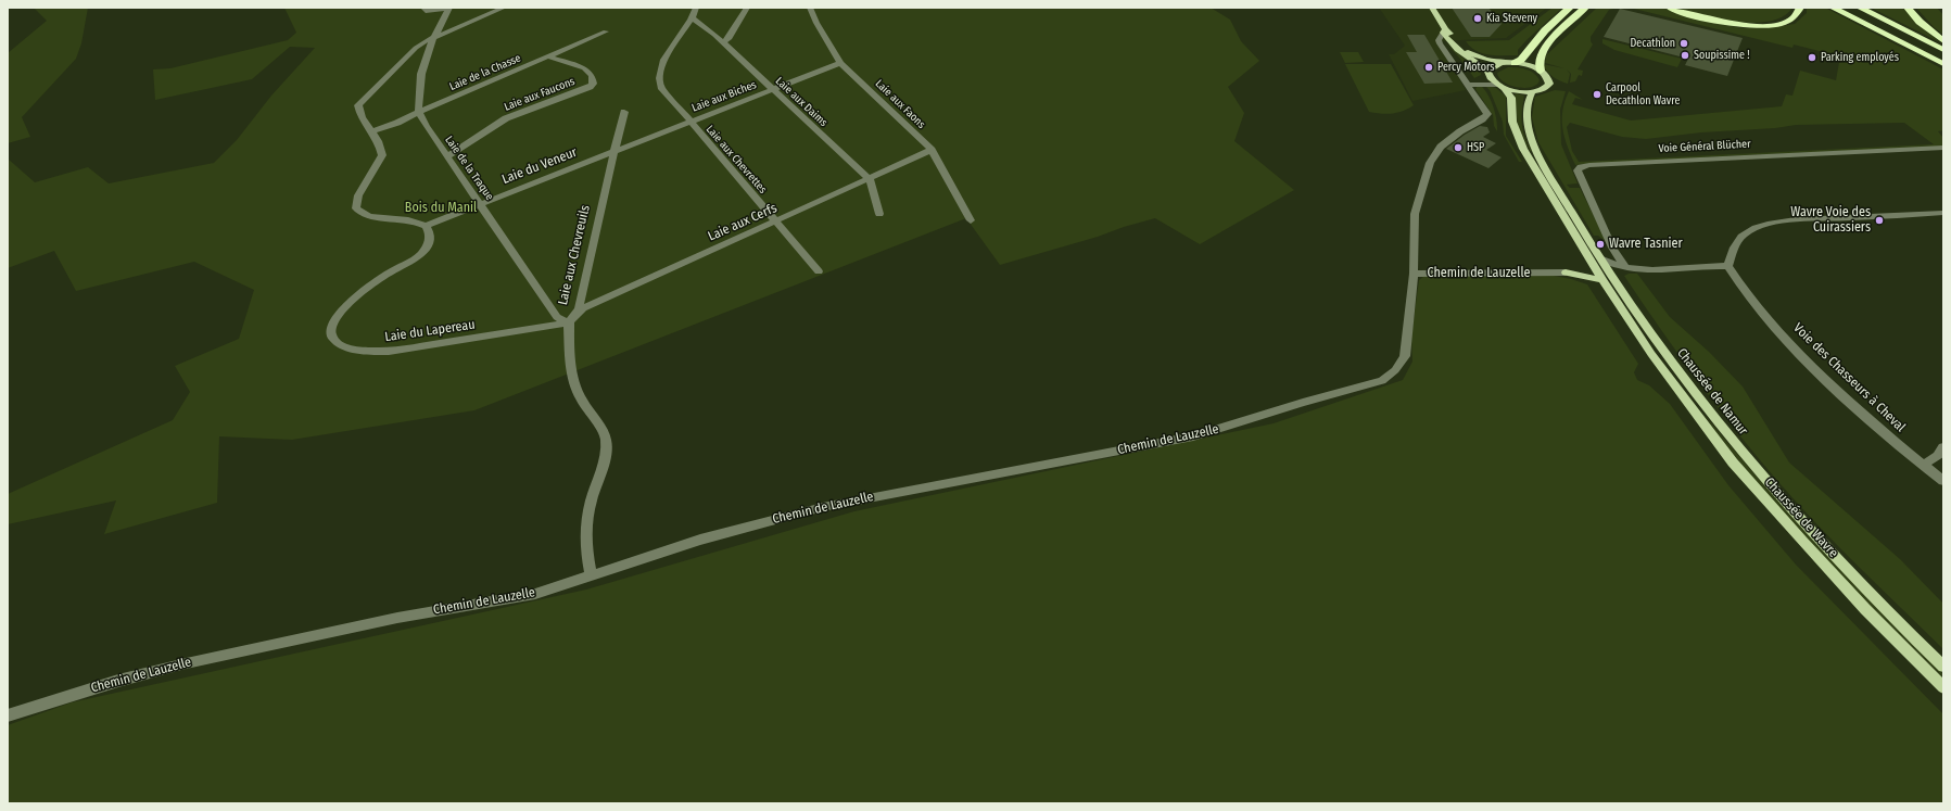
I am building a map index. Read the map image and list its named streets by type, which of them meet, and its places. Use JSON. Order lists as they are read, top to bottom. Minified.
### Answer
{"streets":{"main road":["Chaussée de Namur","Chaussée de Wavre"],"street":["Laie de la Chasse","Laie aux Faucons","Laie aux Biches","Laie aux Daims","Laie aux Faons","Voie Général Blücher","Laie aux Chevrettes","Laie du Veneur","Laie de la Traque","Laie aux Cerfs","Laie aux Chevreuils","Chemin de Lauzelle","Laie du Lapereau","Voie des Chasseurs à Cheval"]},"crossings":[["Laie de la Chasse","Laie aux Faucons"],["Laie de la Chasse","Laie de la Traque"],["Laie aux Faucons","Laie de la Traque"],["Laie aux Biches","Laie aux Daims"],["Laie aux Biches","Laie aux Faons"],["Laie aux Biches","Laie aux Chevrettes"],["Laie aux Biches","Laie du Veneur"],["Laie aux Biches","Laie aux Chevreuils"],["Laie aux Daims","Laie aux Chevrettes"],["Laie aux Daims","Laie aux Cerfs"],["Laie aux Faons","Laie aux Cerfs"],["Laie aux Chevrettes","Laie aux Cerfs"],["Laie du Veneur","Laie de la Traque"],["Laie du Veneur","Laie aux Chevreuils"],["Laie du Veneur","Laie du Lapereau"],["Laie de la Traque","Laie aux Cerfs"],["Laie de la Traque","Laie aux Chevreuils"],["Laie de la Traque","Laie du Lapereau"],["Laie aux Cerfs","Laie aux Chevreuils"],["Laie aux Cerfs","Laie du Lapereau"],["Laie aux Chevreuils","Chemin de Lauzelle"],["Laie aux Chevreuils","Laie du Lapereau"],["Chaussée de Namur","Chaussée de Wavre"]],"parks":["Bois du Manil"],"places":["Kia Steveny","Decathlon","Soupissime !","Parking employés","Percy Motors","Carpool Decathlon Wavre","HSP","Wavre Voie des Cuirassiers","Wavre Tasnier"]}
